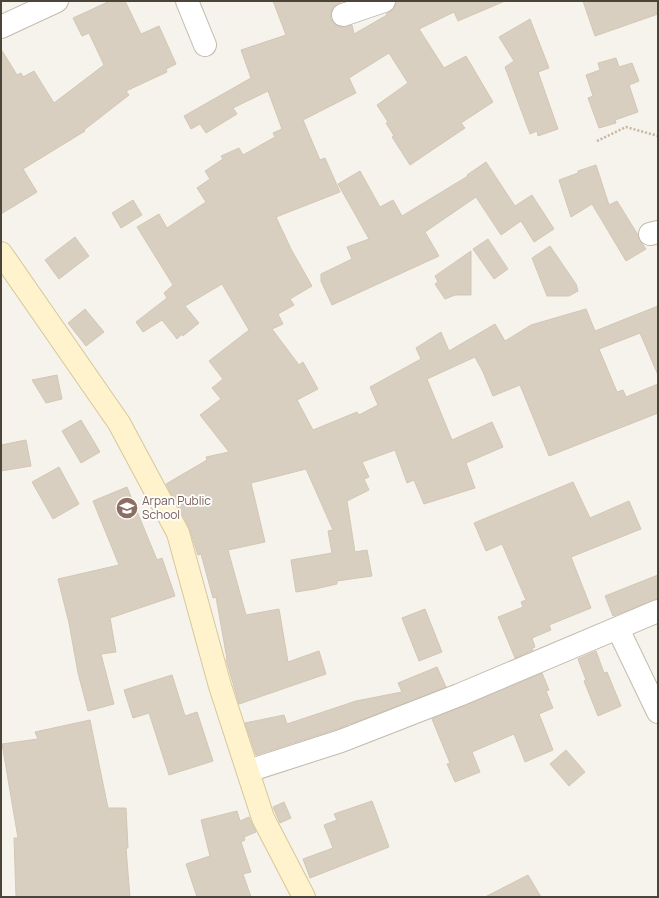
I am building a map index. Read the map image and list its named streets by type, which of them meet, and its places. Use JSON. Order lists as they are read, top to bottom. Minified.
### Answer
{"places":{"school or university":["Arpan Public School"]}}
